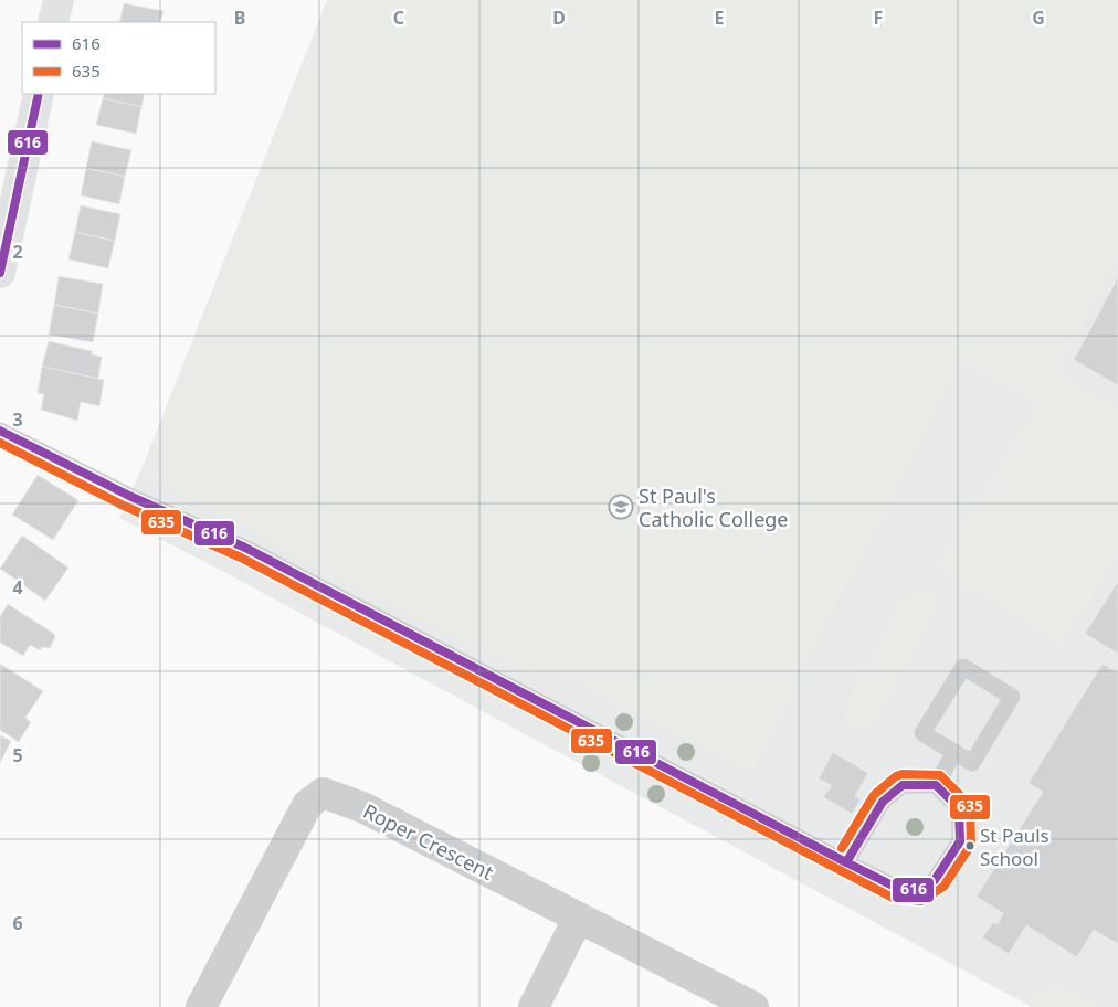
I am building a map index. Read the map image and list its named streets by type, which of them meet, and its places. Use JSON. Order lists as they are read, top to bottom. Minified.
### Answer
{"streets":{"street":["Roper Crescent"]},"places":{"school or university":["St Paul's Catholic College"],"other":["St Pauls School"]},"lines":["transit line 616","transit line 635"],"legend":["616","635"],"grid":{"columns":["B","C","D","E","F","G"],"rows":["2","3","4","5","6"]}}
